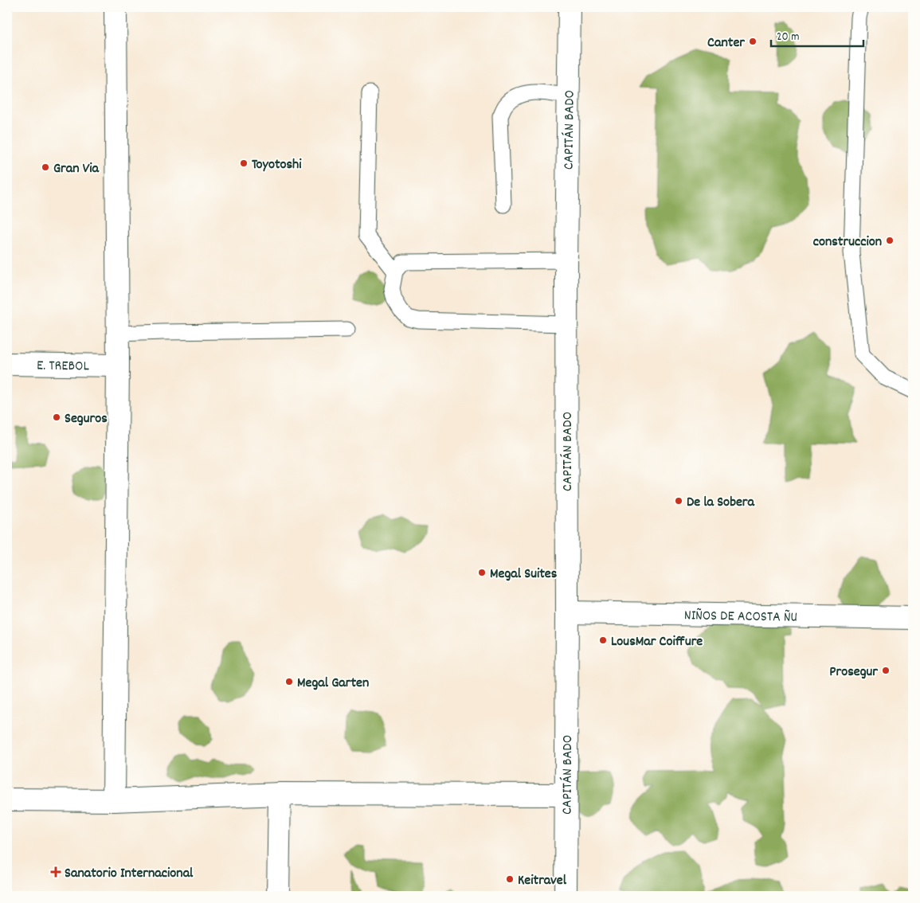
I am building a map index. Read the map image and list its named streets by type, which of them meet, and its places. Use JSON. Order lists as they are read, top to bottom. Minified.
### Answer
{"streets":{"street":["CAPITÁN BADO","E. TREBOL","NIÑOS DE ACOSTA ÑU"]},"crossings":[["CAPITÁN BADO","NIÑOS DE ACOSTA ÑU"]],"places":{"other":["Canter","Toyotoshi","Gran Via","construccion","Seguros","De la Sobera","Megal Suites","LousMar Coiffure","Prosegur","Megal Garten","Keitravel"],"health":["Sanatorio Internacional"]},"scale_bar":"20 m"}
